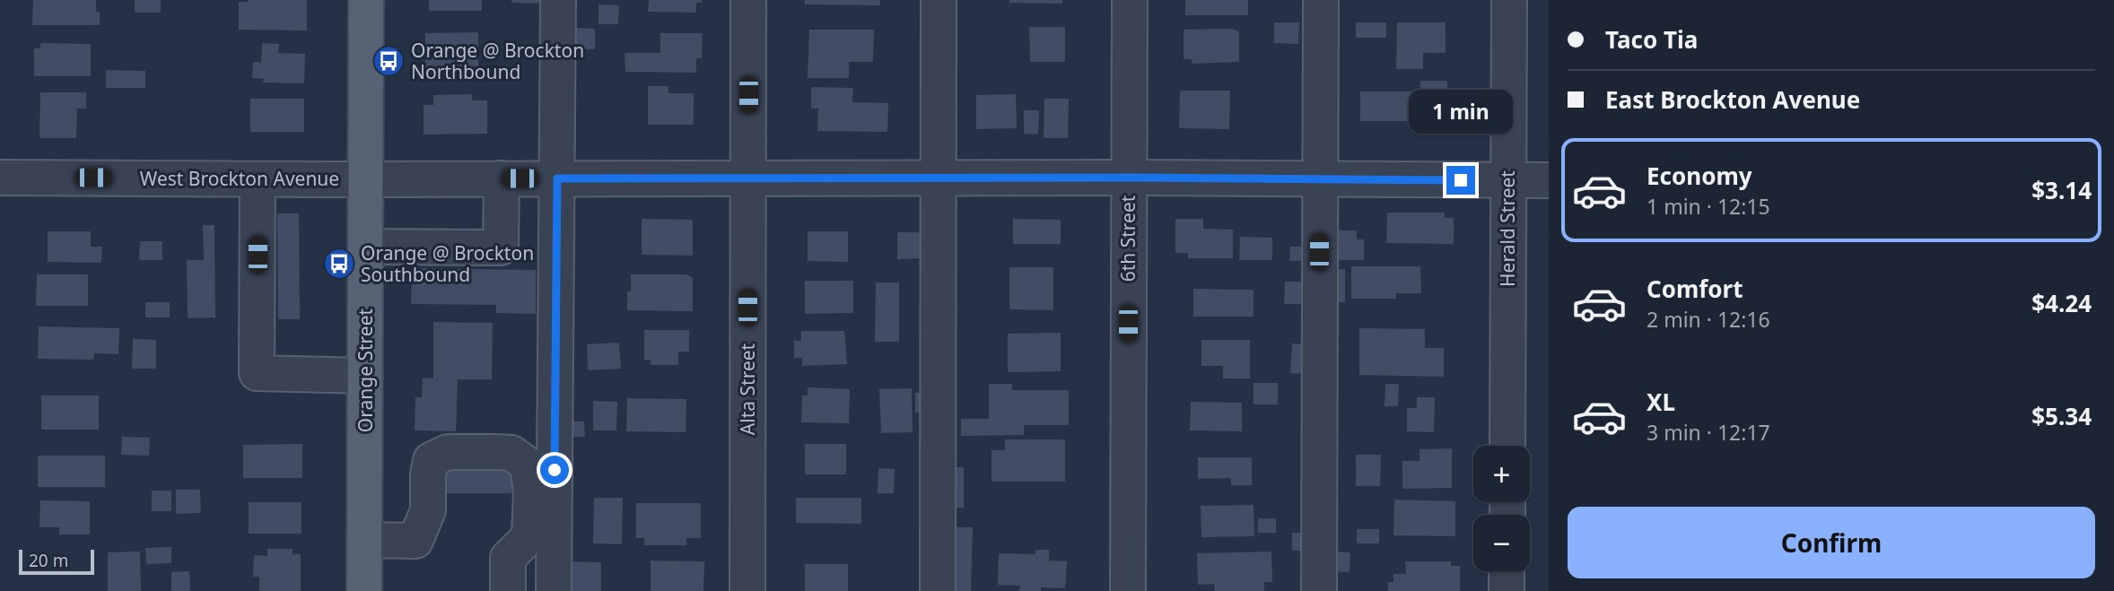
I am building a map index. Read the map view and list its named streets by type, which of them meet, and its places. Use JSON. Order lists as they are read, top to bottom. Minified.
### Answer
{"streets":{"main road":["Orange Street"],"street":["West Brockton Avenue","Herald Street","6th Street","Alta Street"]},"crossings":[["West Brockton Avenue","Herald Street"],["West Brockton Avenue","6th Street"],["West Brockton Avenue","Orange Street"],["West Brockton Avenue","Alta Street"]],"places":{"bus stop":["Orange @ Brockton Northbound","Orange @ Brockton Southbound"]},"scale_bar":"20 m","page":{"banner":["Taco Tia","East Brockton Avenue"],"bubble":"1 min","list":[{"name":"Economy","note":"1 min · 12:15","value":"$3.14"},{"name":"Comfort","note":"2 min · 12:16","value":"$4.24"},{"name":"XL","note":"3 min · 12:17","value":"$5.34"}],"map_buttons":["+","−"],"buttons":"Confirm","scale":"20 m"}}
